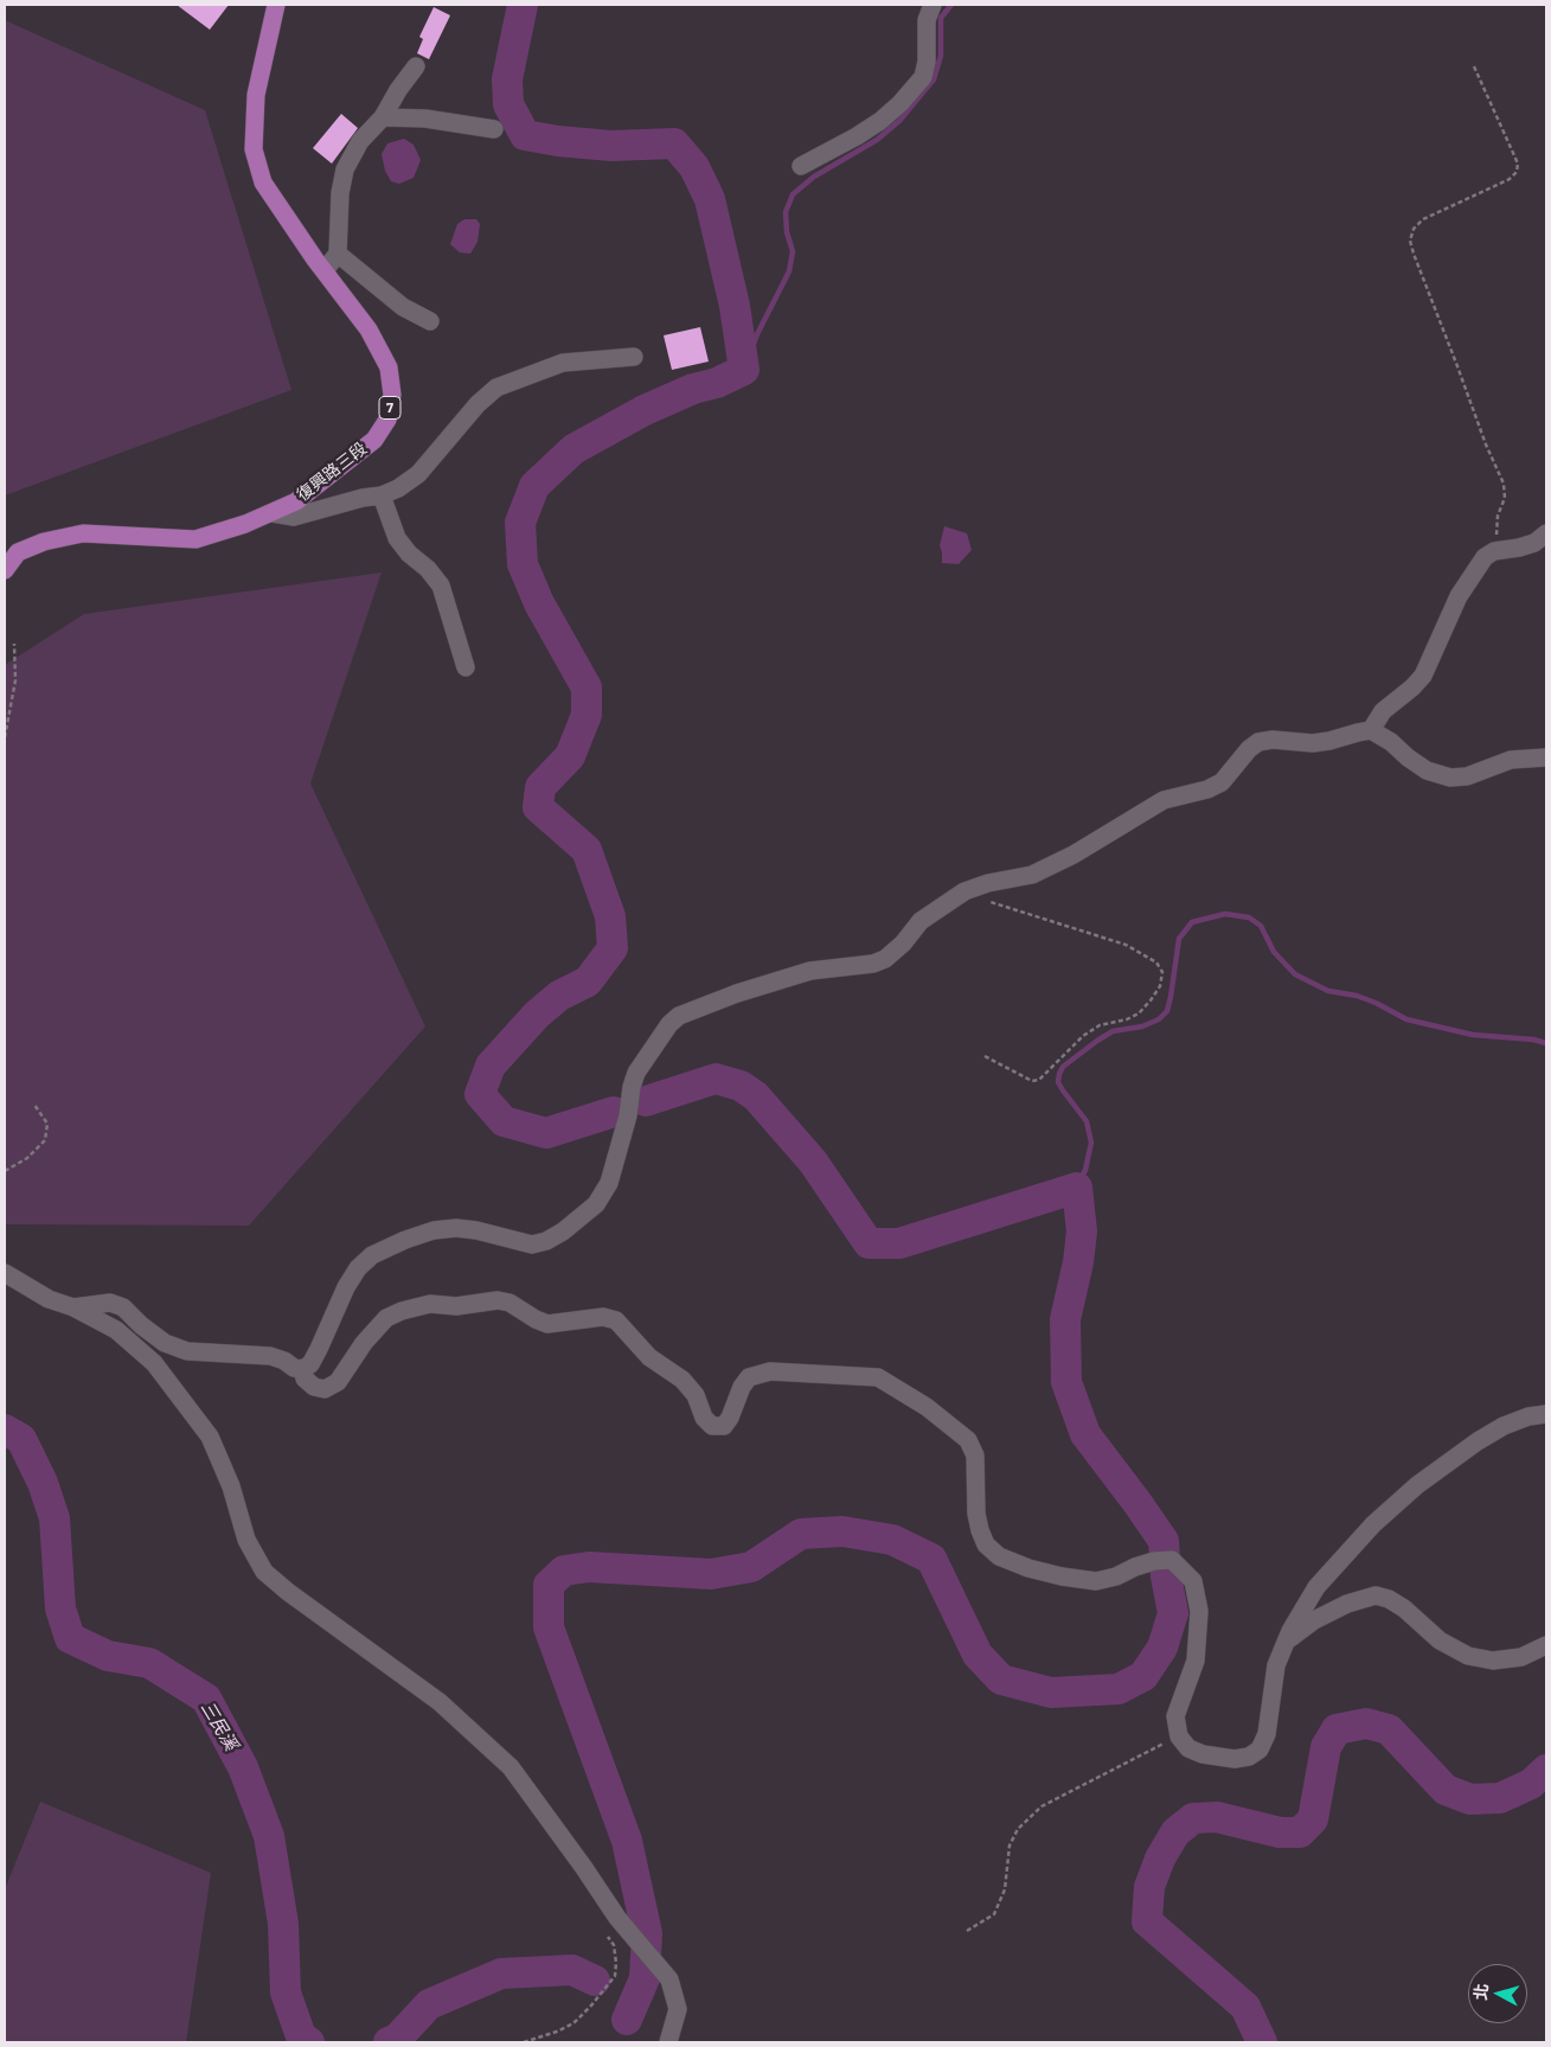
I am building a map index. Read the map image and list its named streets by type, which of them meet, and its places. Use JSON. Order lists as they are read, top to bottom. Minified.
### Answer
{"streets":{"main road":["7","復興路三段"]},"water":["三民溪"],"north":"left"}
